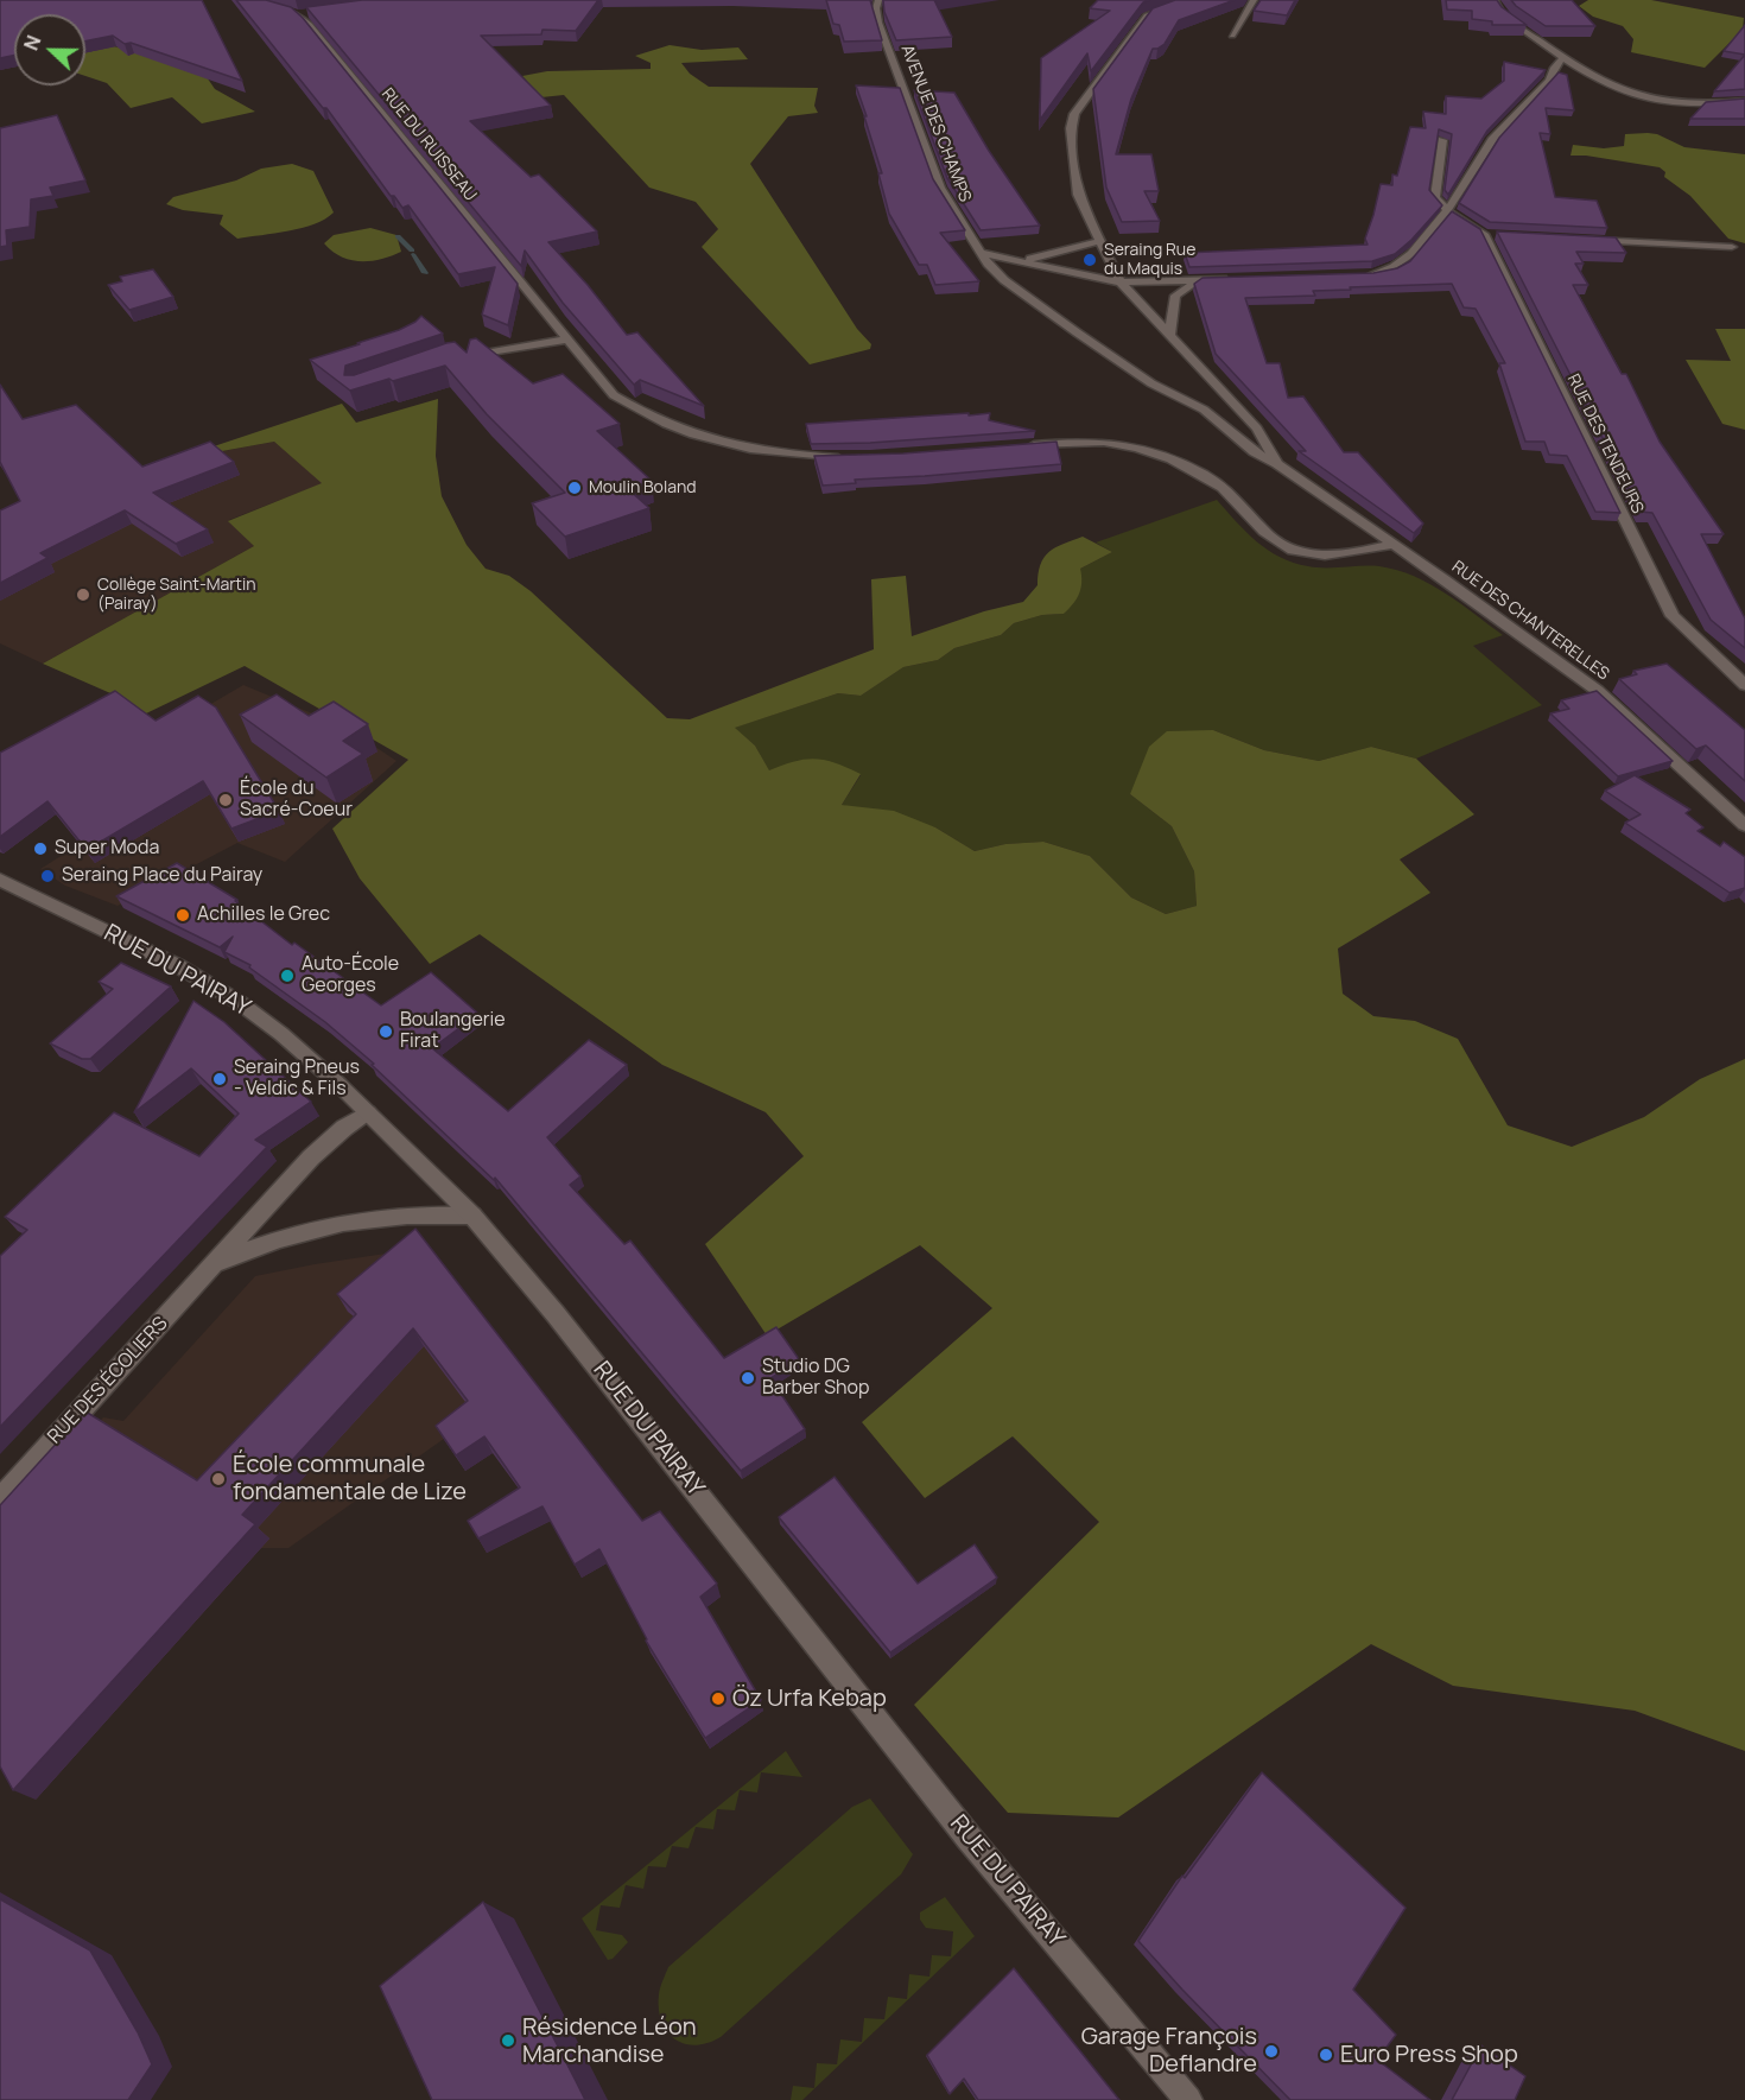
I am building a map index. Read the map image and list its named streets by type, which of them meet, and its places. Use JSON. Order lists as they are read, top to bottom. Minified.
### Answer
{"streets":{"street":["AVENUE DES CHAMPS","RUE DU RUISSEAU","RUE DES TENDEURS","RUE DES CHANTERELLES","RUE DU PAIRAY","RUE DES ÉCOLIERS"]},"crossings":[["AVENUE DES CHAMPS","RUE DES CHANTERELLES"],["RUE DU PAIRAY","RUE DES ÉCOLIERS"]],"places":["Seraing Rue du Maquis","Moulin Boland","Collège Saint-Martin (Pairay)","École du Sacré-Coeur","Super Moda","Seraing Place du Pairay","Achilles le Grec","Auto-École Georges","Boulangerie Firat","Seraing Pneus - Veldic & Fils","Studio DG Barber Shop","École communale fondamentale de Lize","Öz Urfa Kebap","Résidence Léon Marchandise","Garage François Deflandre","Euro Press Shop"],"north":"left"}
